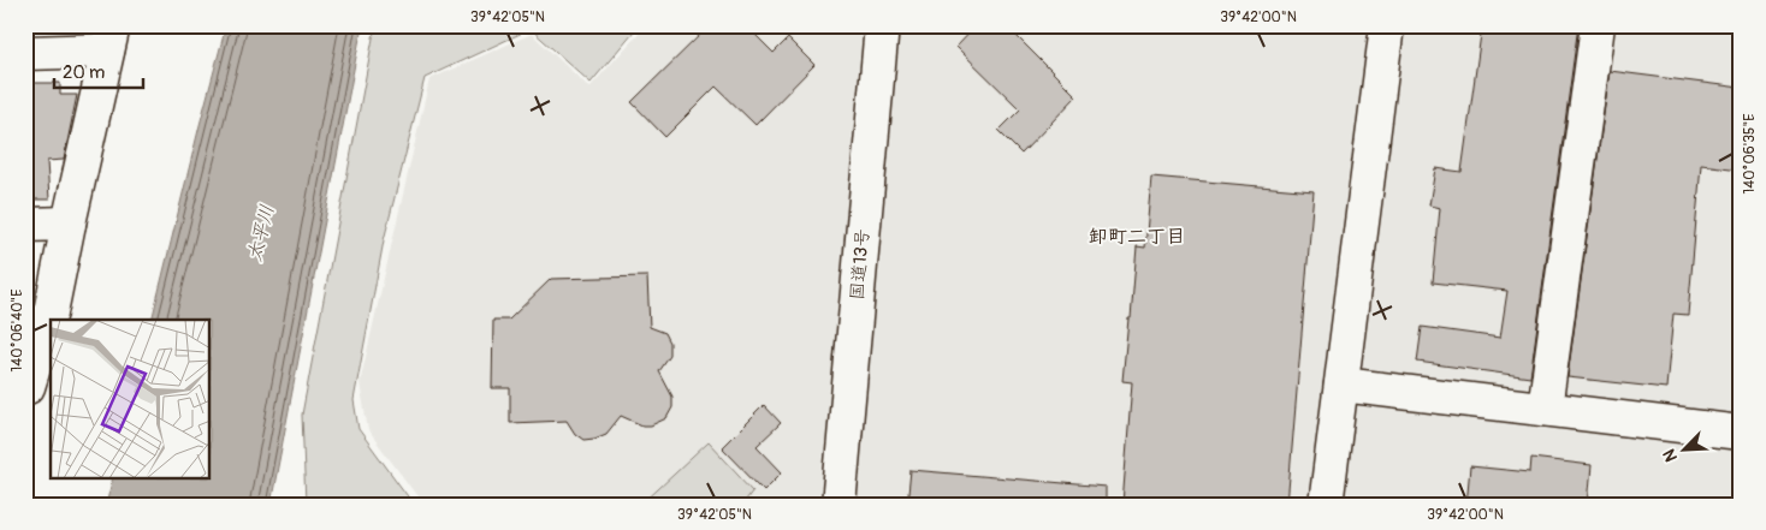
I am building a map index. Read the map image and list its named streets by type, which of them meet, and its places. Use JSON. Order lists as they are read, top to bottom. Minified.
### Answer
{"streets":{"main road":["国道13号"]},"districts":["卸町二丁目"],"water":["太平川"],"scale_bar":"20 m","north":"bottom left","coordinates":["39°42'05\"N","39°42'00\"N","140°06'35\"E","140°06'40\"E"]}
